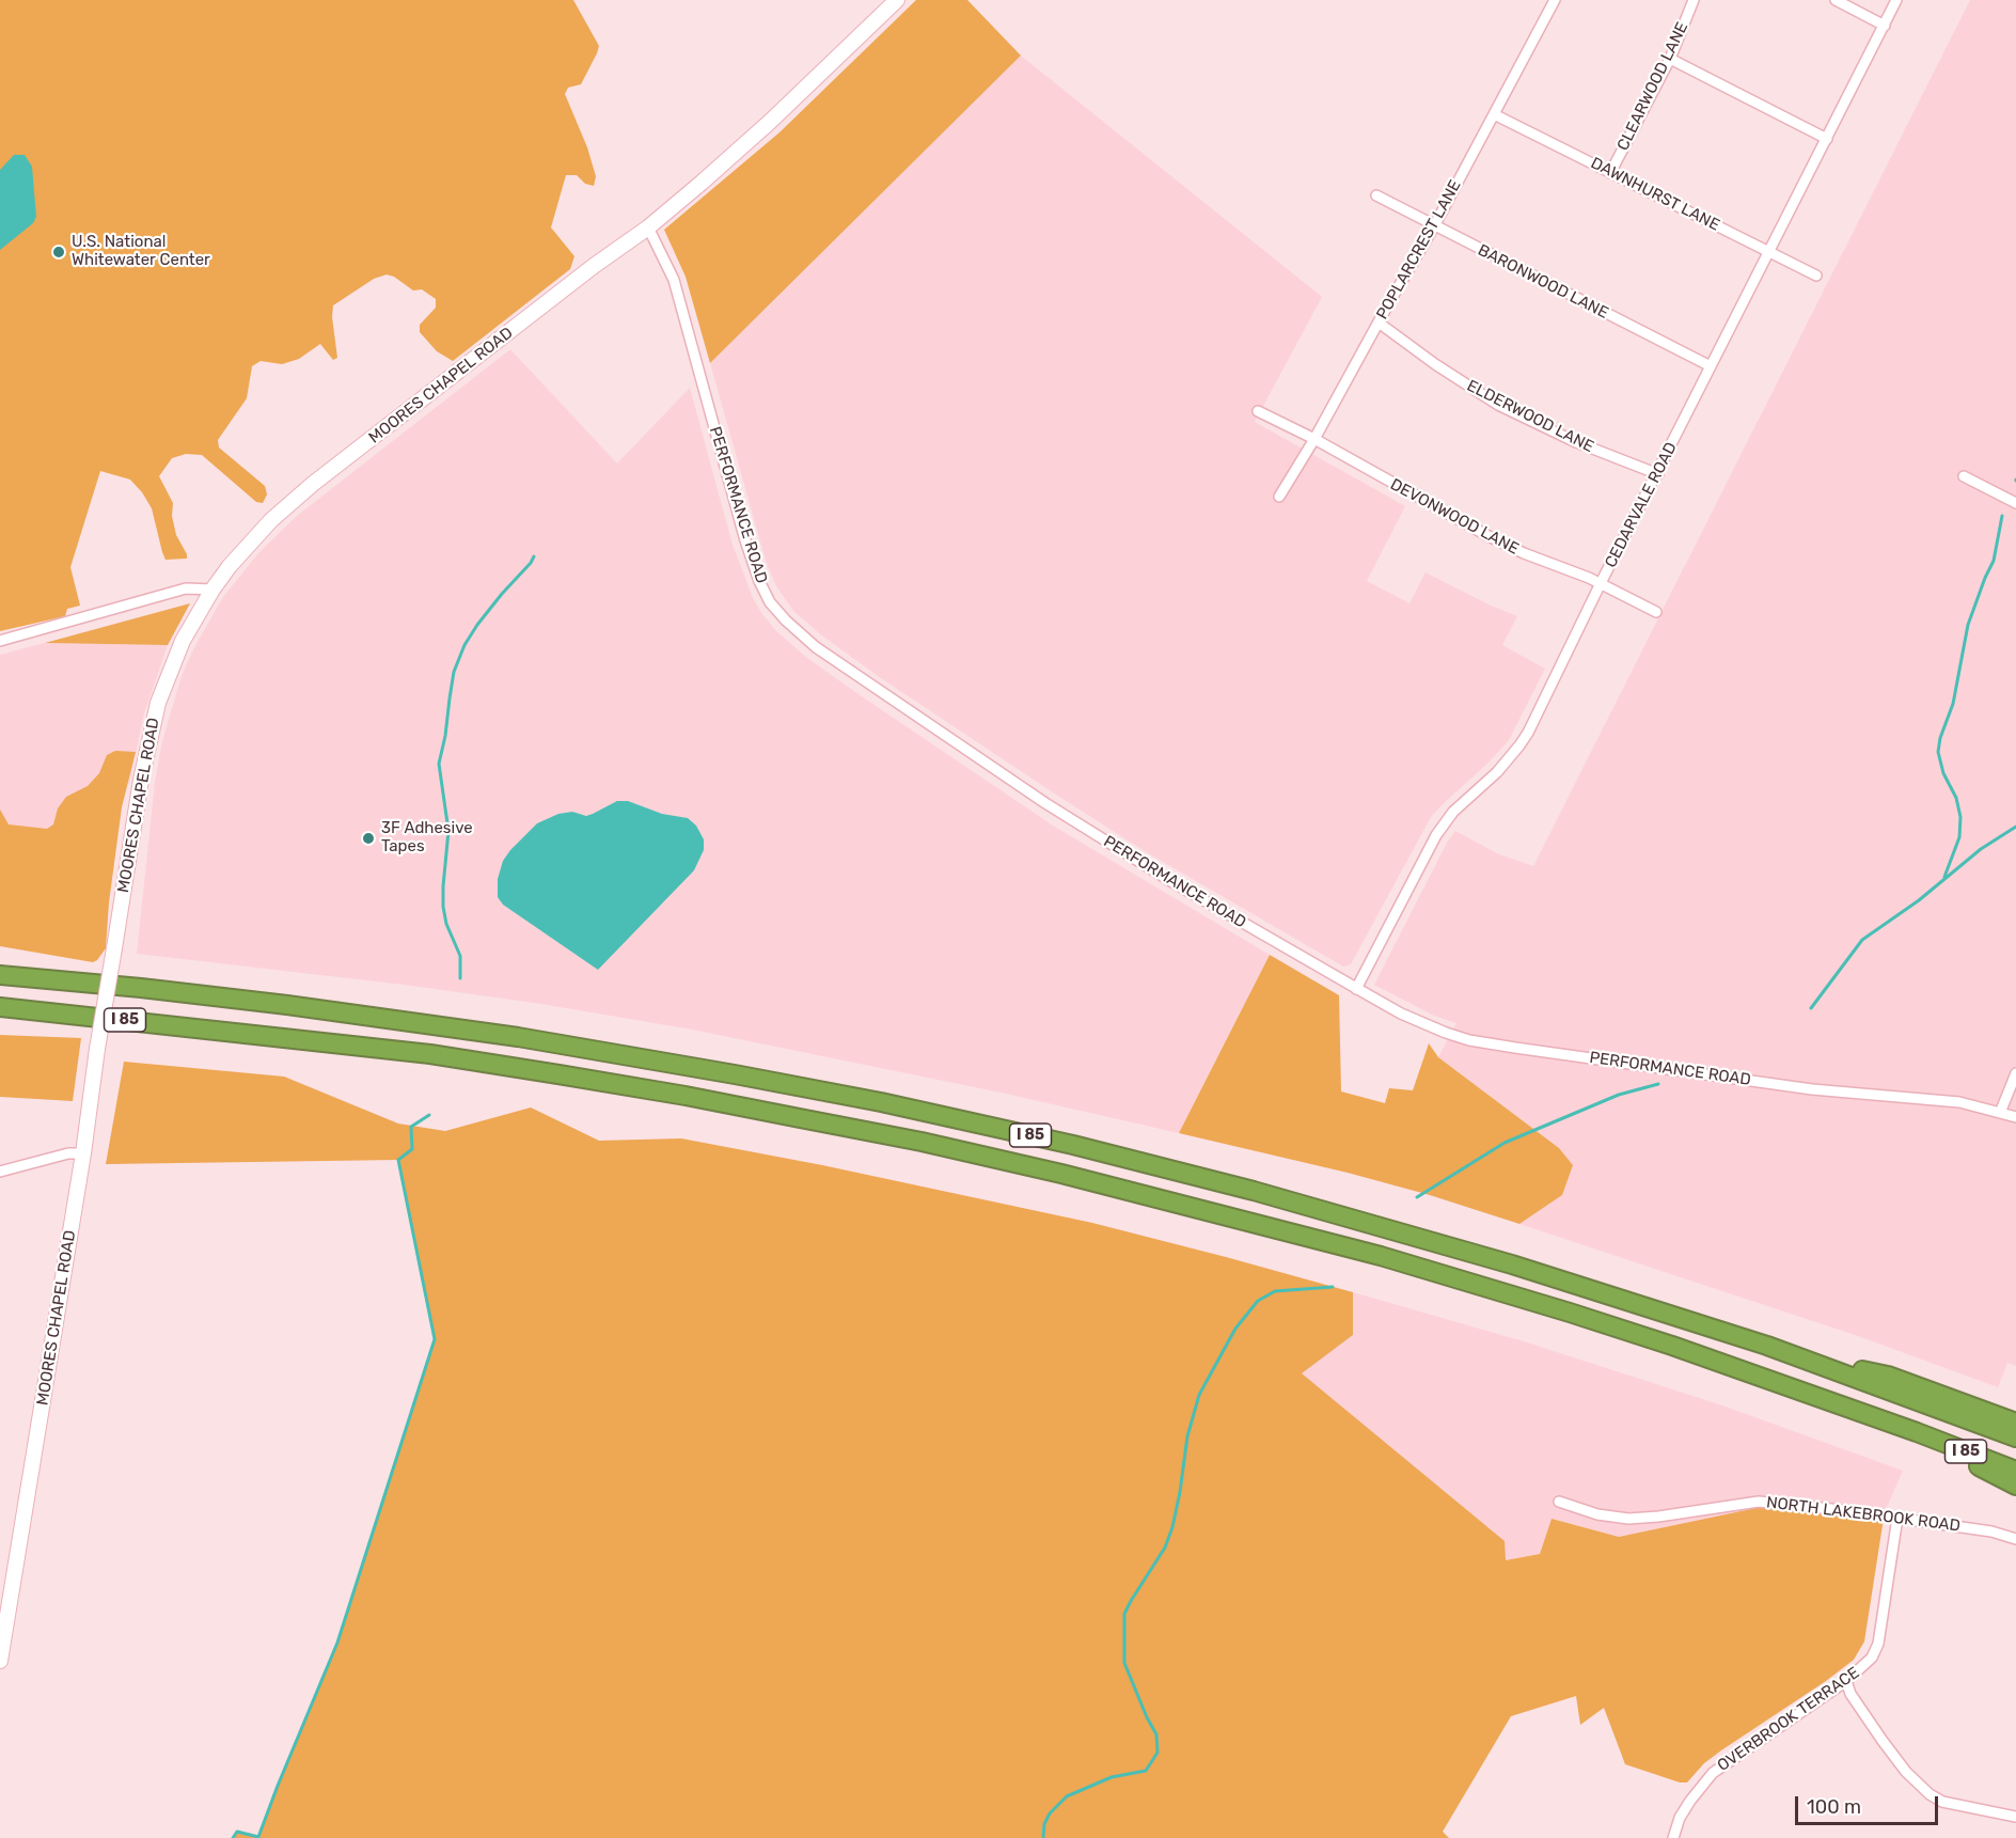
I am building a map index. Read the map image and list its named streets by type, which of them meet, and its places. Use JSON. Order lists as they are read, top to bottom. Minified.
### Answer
{"streets":{"highway":["I 85"],"main road":["MOORES CHAPEL ROAD"],"street":["CLEARWOOD LANE","DAWNHURST LANE","POPLARCREST LANE","BARONWOOD LANE","ELDERWOOD LANE","PERFORMANCE ROAD","CEDARVALE ROAD","DEVONWOOD LANE","NORTH LAKEBROOK ROAD","OVERBROOK TERRACE"]},"crossings":[["CLEARWOOD LANE","DAWNHURST LANE"],["DAWNHURST LANE","POPLARCREST LANE"],["DAWNHURST LANE","CEDARVALE ROAD"],["POPLARCREST LANE","BARONWOOD LANE"],["POPLARCREST LANE","ELDERWOOD LANE"],["POPLARCREST LANE","DEVONWOOD LANE"],["BARONWOOD LANE","CEDARVALE ROAD"],["MOORES CHAPEL ROAD","PERFORMANCE ROAD"],["ELDERWOOD LANE","CEDARVALE ROAD"],["PERFORMANCE ROAD","CEDARVALE ROAD"],["CEDARVALE ROAD","DEVONWOOD LANE"],["NORTH LAKEBROOK ROAD","OVERBROOK TERRACE"]],"places":["U.S. National Whitewater Center","3F Adhesive Tapes"],"scale_bar":"100 m"}
